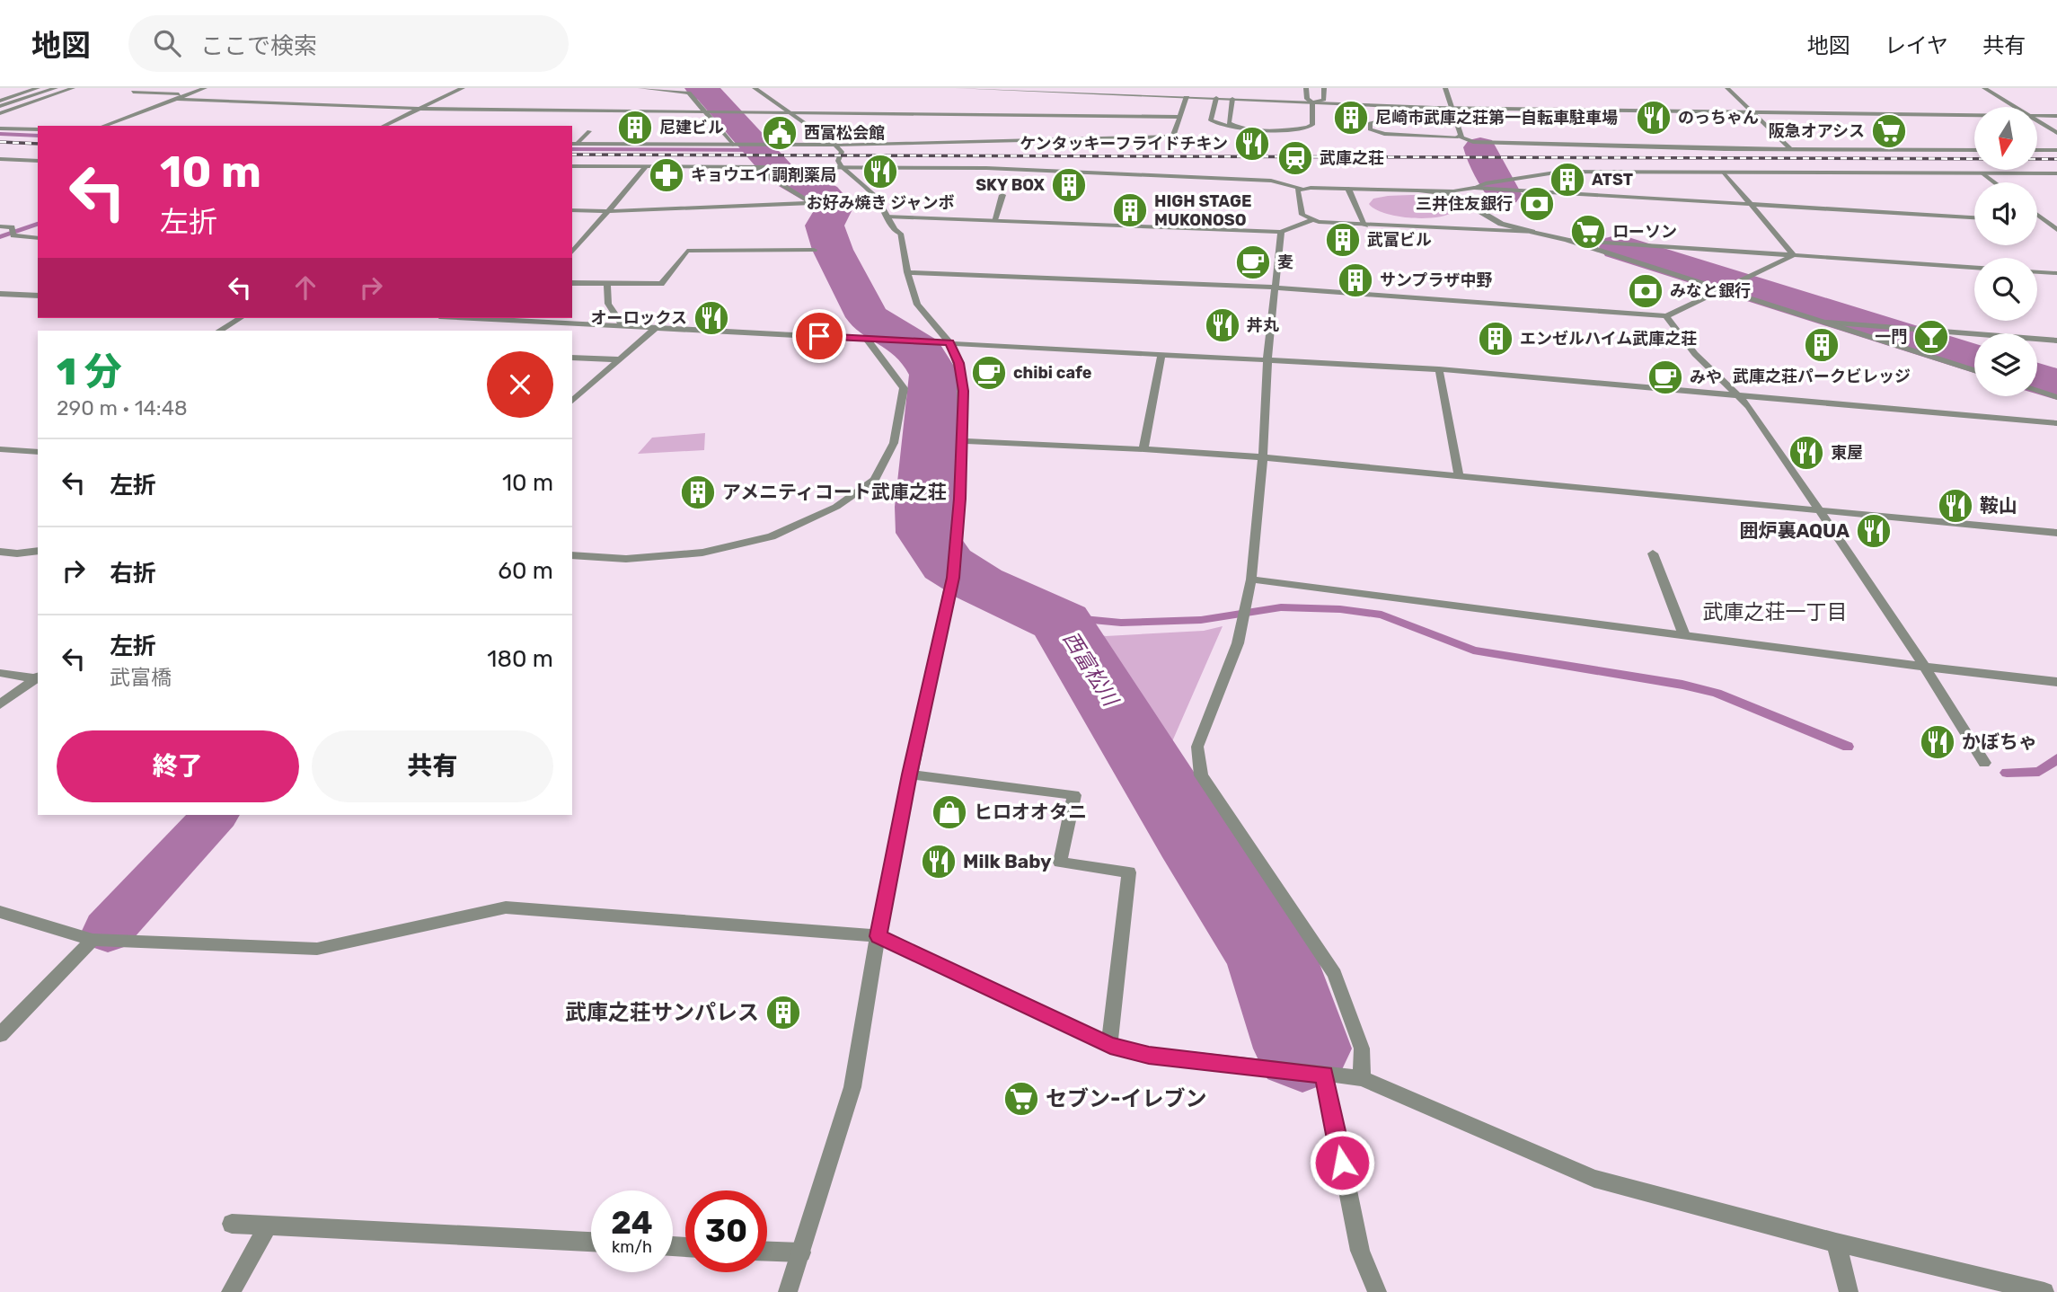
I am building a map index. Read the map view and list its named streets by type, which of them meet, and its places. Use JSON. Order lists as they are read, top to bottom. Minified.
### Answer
{"districts":["武庫之荘一丁目"],"water":["西富松川"],"places":{"building":["尼崎市武庫之荘第一自転車駐車場","尼建ビル","ATST","SKY BOX","HIGH STAGE MUKONOSO","武富ビル","サンプラザ中野","エンゼルハイム武庫之荘","武庫之荘パークビレッジ","アメニティコート武庫之荘","武庫之荘サンパレス"],"restaurant":["のっちゃん","ケンタッキーフライドチキン","お好み焼き ジャンボ","オーロックス","丼丸","東屋","鞍山","囲炉裏AQUA","かぼちゃ","Milk Baby"],"supermarket":["阪急オアシス","ローソン","セブン-イレブン"],"public building":["西富松会館"],"station":["武庫之荘"],"pharmacy":["キョウエイ調剤薬局"],"bank":["三井住友銀行","みなと銀行"],"cafe":["麦","chibi cafe","みや"],"bar":["一門"],"shop":["ヒロオオタニ"]},"north":"bottom","page":{"header":"地図","search":"ここで検索","nav":["地図","レイヤ","共有"],"turn":["10 m","左折"],"heading":["1 分","290 m · 14:48"],"list":[{"name":"左折","value":"10 m"},{"name":"右折","value":"60 m"},{"name":"左折","note":"武富橋","value":"180 m"}],"buttons":["終了","共有"],"speed":"24 km/h","limit":"30"}}
